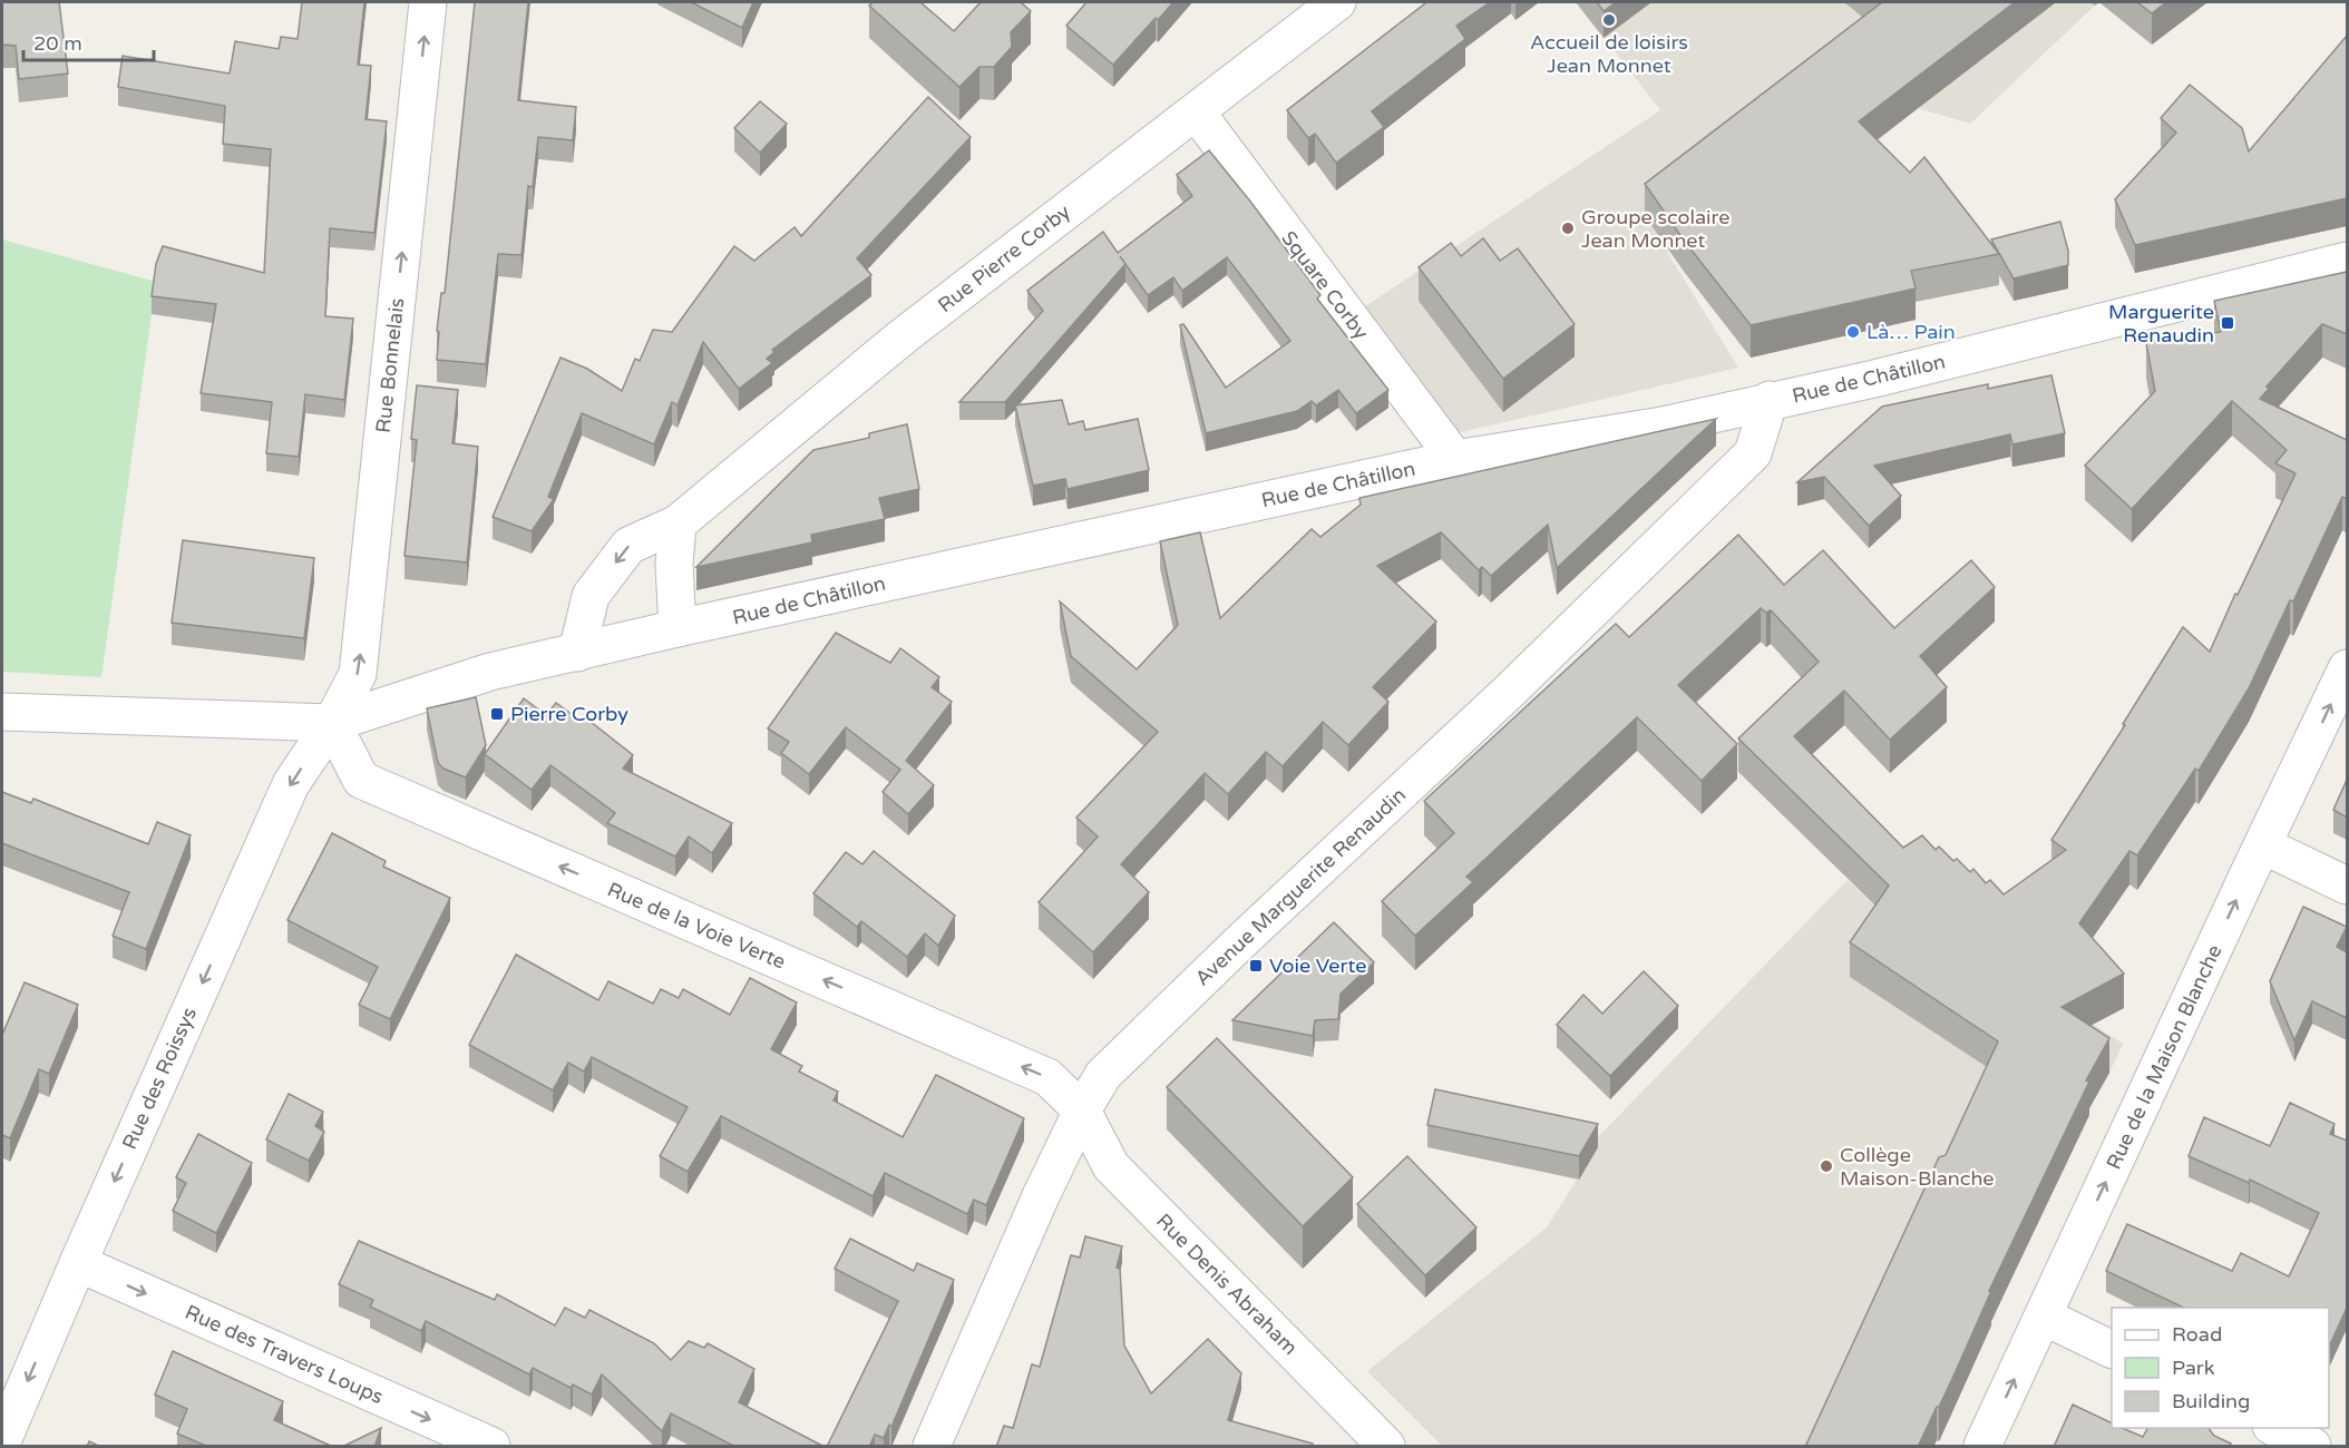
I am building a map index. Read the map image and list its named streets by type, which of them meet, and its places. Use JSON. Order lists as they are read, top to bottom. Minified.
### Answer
{"streets":{"street":["Rue Pierre Corby","Square Corby","Rue Bonnelais","Rue de Châtillon","Avenue Marguerite Renaudin","Rue de la Voie Verte","Rue de la Maison Blanche","Rue des Roissys","Rue Denis Abraham","Rue des Travers Loups"]},"crossings":[["Rue Pierre Corby","Square Corby"],["Rue Pierre Corby","Rue de Châtillon"],["Square Corby","Rue de Châtillon"],["Rue Bonnelais","Rue de Châtillon"],["Rue Bonnelais","Rue de la Voie Verte"],["Rue Bonnelais","Rue des Roissys"],["Rue de Châtillon","Avenue Marguerite Renaudin"],["Rue de Châtillon","Rue de la Voie Verte"],["Rue de Châtillon","Rue des Roissys"],["Avenue Marguerite Renaudin","Rue de la Voie Verte"],["Avenue Marguerite Renaudin","Rue Denis Abraham"],["Rue de la Voie Verte","Rue des Roissys"],["Rue de la Voie Verte","Rue Denis Abraham"],["Rue des Roissys","Rue des Travers Loups"]],"one_way":["Rue Bonnelais","Rue de la Voie Verte","Rue de la Maison Blanche","Rue des Roissys","Rue des Travers Loups"],"places":{"other":["Accueil de loisirs Jean Monnet","Groupe scolaire Jean Monnet","Là… Pain","Collège Maison-Blanche"],"transit":["Marguerite Renaudin","Pierre Corby","Voie Verte"]},"legend":["Road","Park","Building"],"scale_bar":"20 m"}
